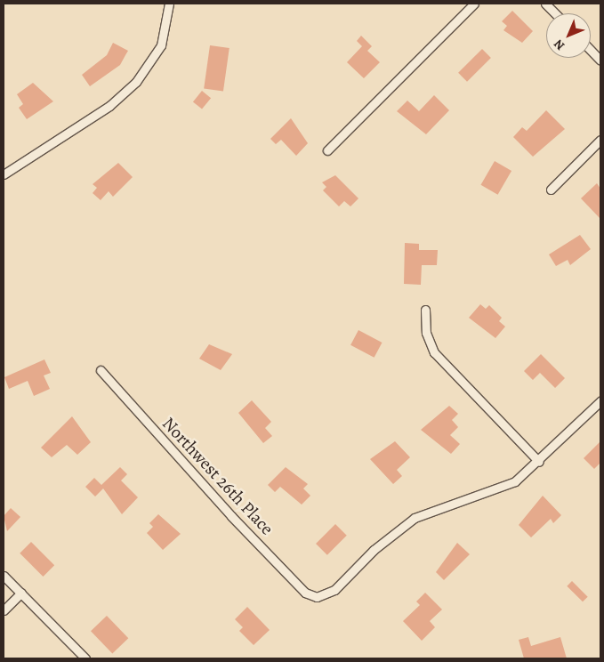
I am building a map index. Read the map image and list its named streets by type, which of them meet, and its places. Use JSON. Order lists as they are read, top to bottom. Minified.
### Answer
{"streets":{"street":["Northwest 26th Place"]},"north":"bottom left"}
